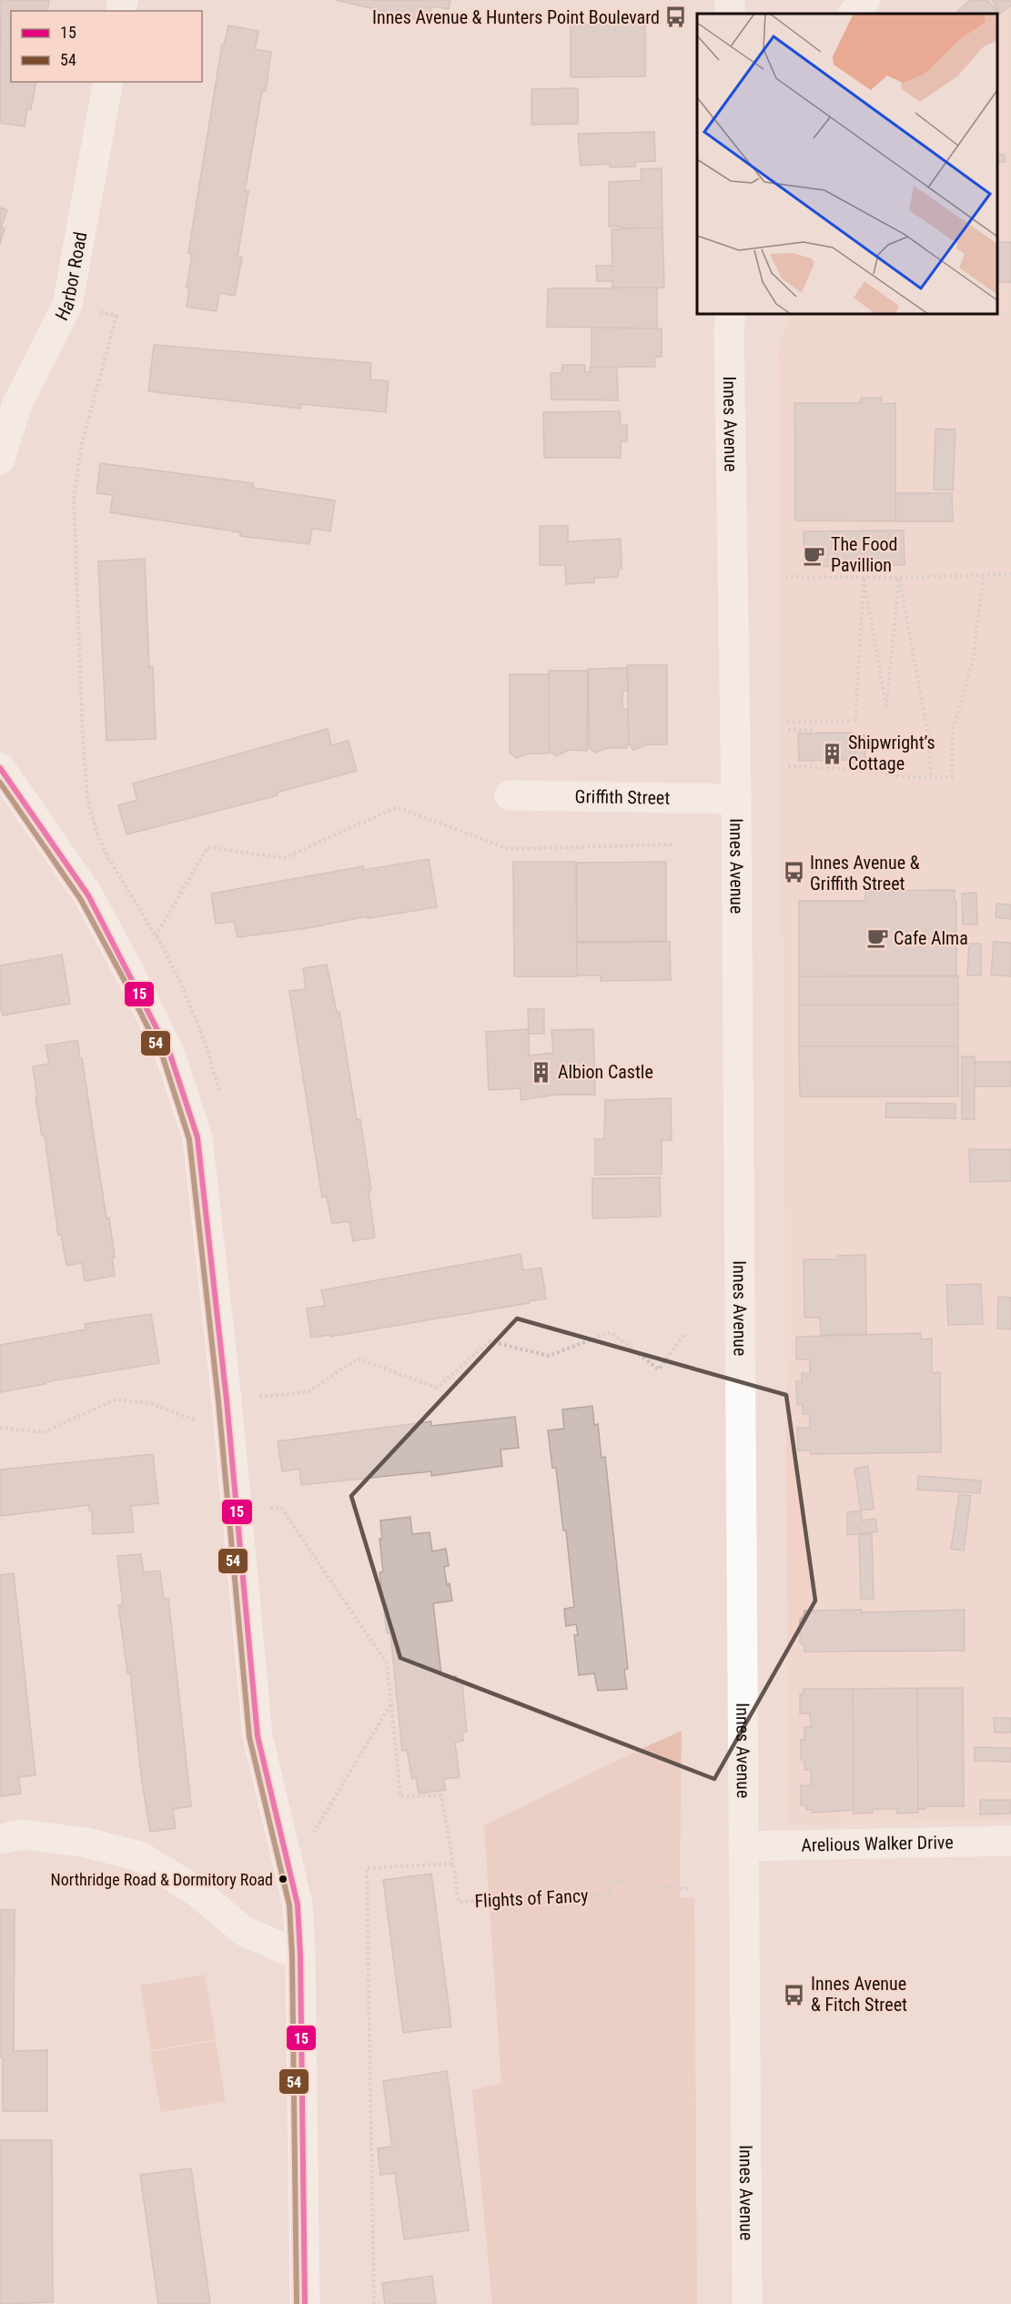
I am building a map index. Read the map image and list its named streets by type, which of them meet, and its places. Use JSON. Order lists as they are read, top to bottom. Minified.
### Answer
{"streets":{"street":["Harbor Road","Innes Avenue","Griffith Street","Arelious Walker Drive"],"path":["Flights of Fancy"]},"crossings":[["Innes Avenue","Griffith Street"],["Innes Avenue","Arelious Walker Drive"]],"places":{"bus stop":["Innes Avenue & Hunters Point Boulevard","Innes Avenue & Griffith Street","Innes Avenue & Fitch Street"],"cafe":["The Food Pavillion","Cafe Alma"],"building":["Shipwright’s Cottage","Albion Castle"],"other":["Northridge Road & Dormitory Road"]},"lines":["transit line 15","transit line 54"],"legend":["15","54"]}
